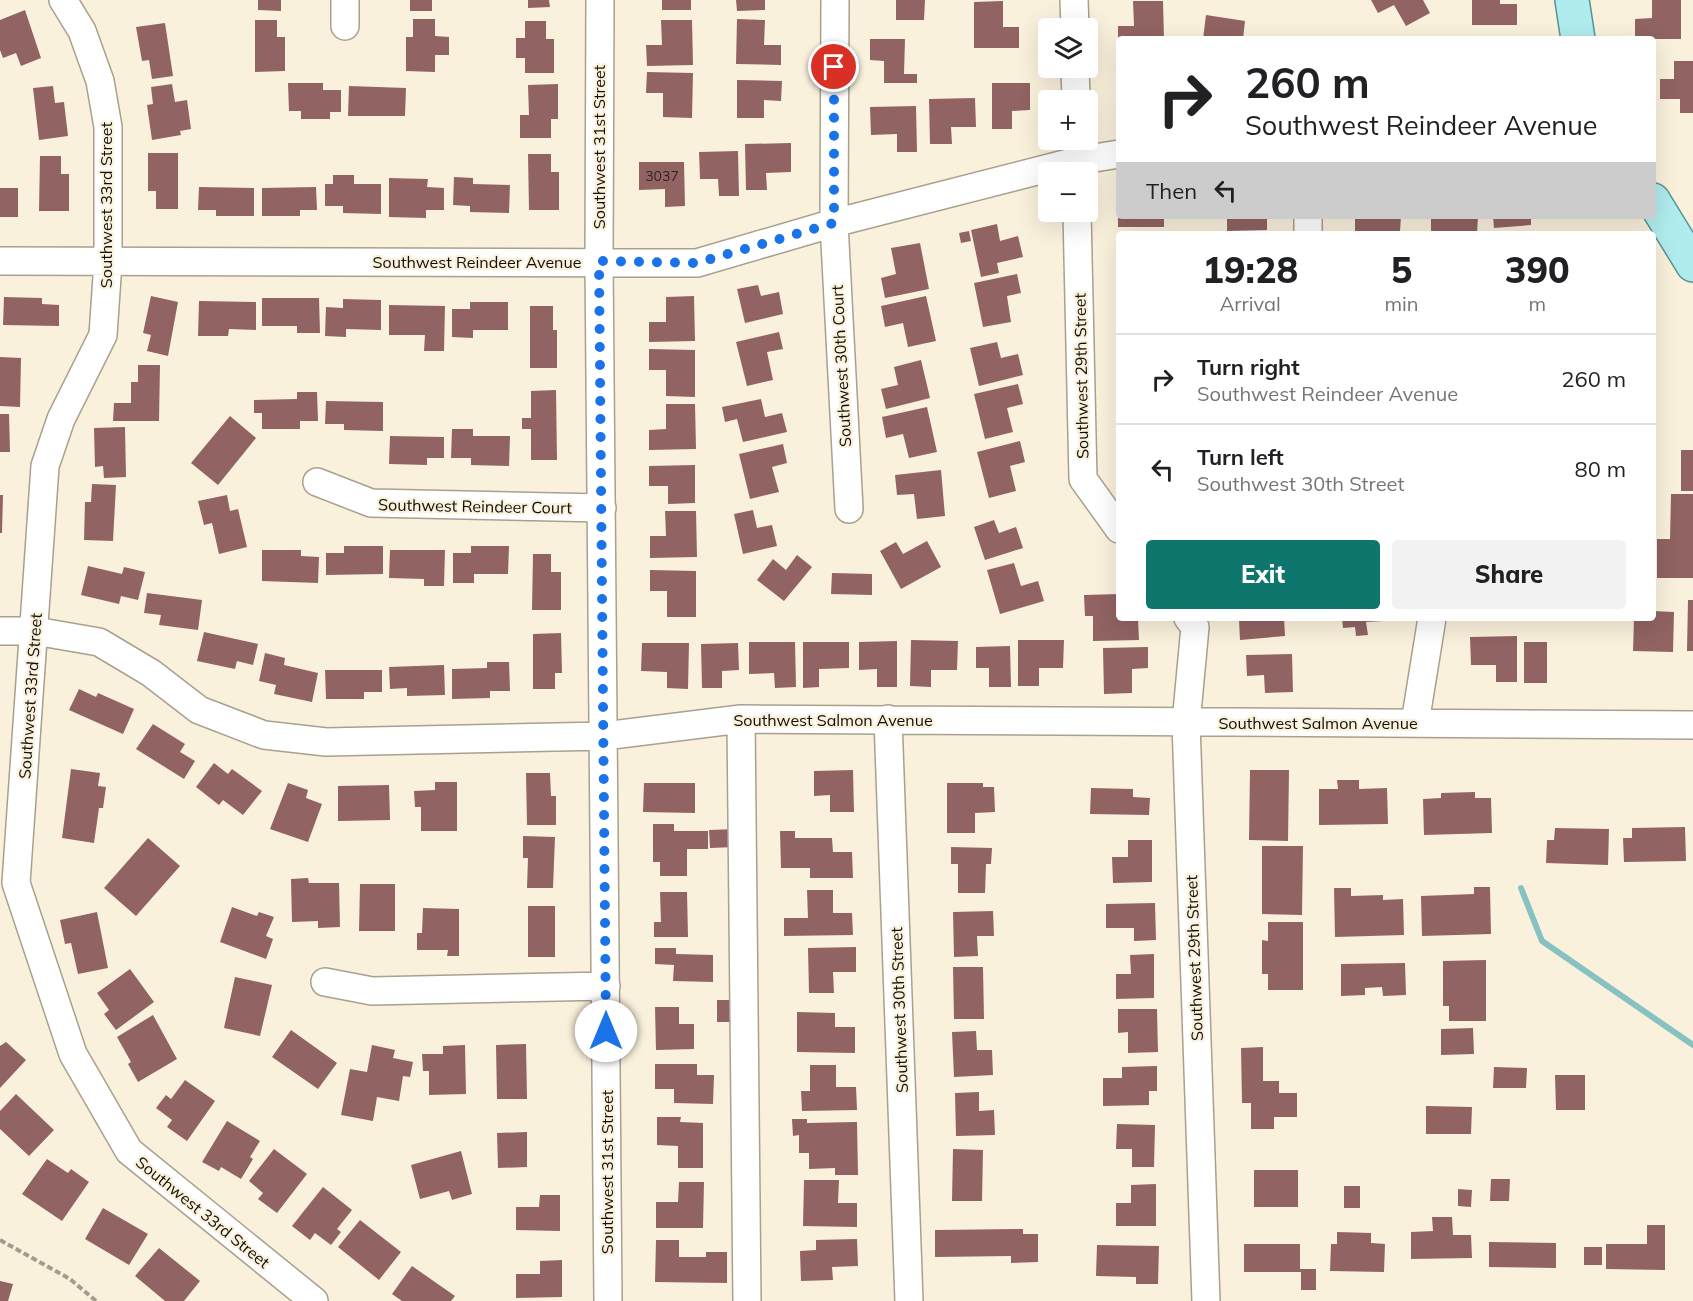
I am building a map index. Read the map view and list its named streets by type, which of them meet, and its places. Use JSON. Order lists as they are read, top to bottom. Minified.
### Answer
{"streets":{"street":["Southwest 31st Street","Southwest 33rd Street","Southwest Reindeer Avenue","Southwest 30th Court","Southwest 29th Street","Southwest Reindeer Court","Southwest Salmon Avenue","Southwest 30th Street"]},"crossings":[["Southwest 31st Street","Southwest Reindeer Avenue"],["Southwest 31st Street","Southwest Reindeer Court"],["Southwest 31st Street","Southwest Salmon Avenue"],["Southwest 33rd Street","Southwest Reindeer Avenue"],["Southwest 33rd Street","Southwest Salmon Avenue"],["Southwest Reindeer Avenue","Southwest 30th Court"],["Southwest 29th Street","Southwest Salmon Avenue"],["Southwest Salmon Avenue","Southwest 30th Street"]],"house_numbers":["3037"],"page":{"map_buttons":["+","−"],"turn":["260 m","Southwest Reindeer Avenue"],"then":"Then","eta":["19:28","Arrival","5","min","390","m"],"list":[{"name":"Turn right","note":"Southwest Reindeer Avenue","value":"260 m"},{"name":"Turn left","note":"Southwest 30th Street","value":"80 m"}],"buttons":["Exit","Share"]}}
